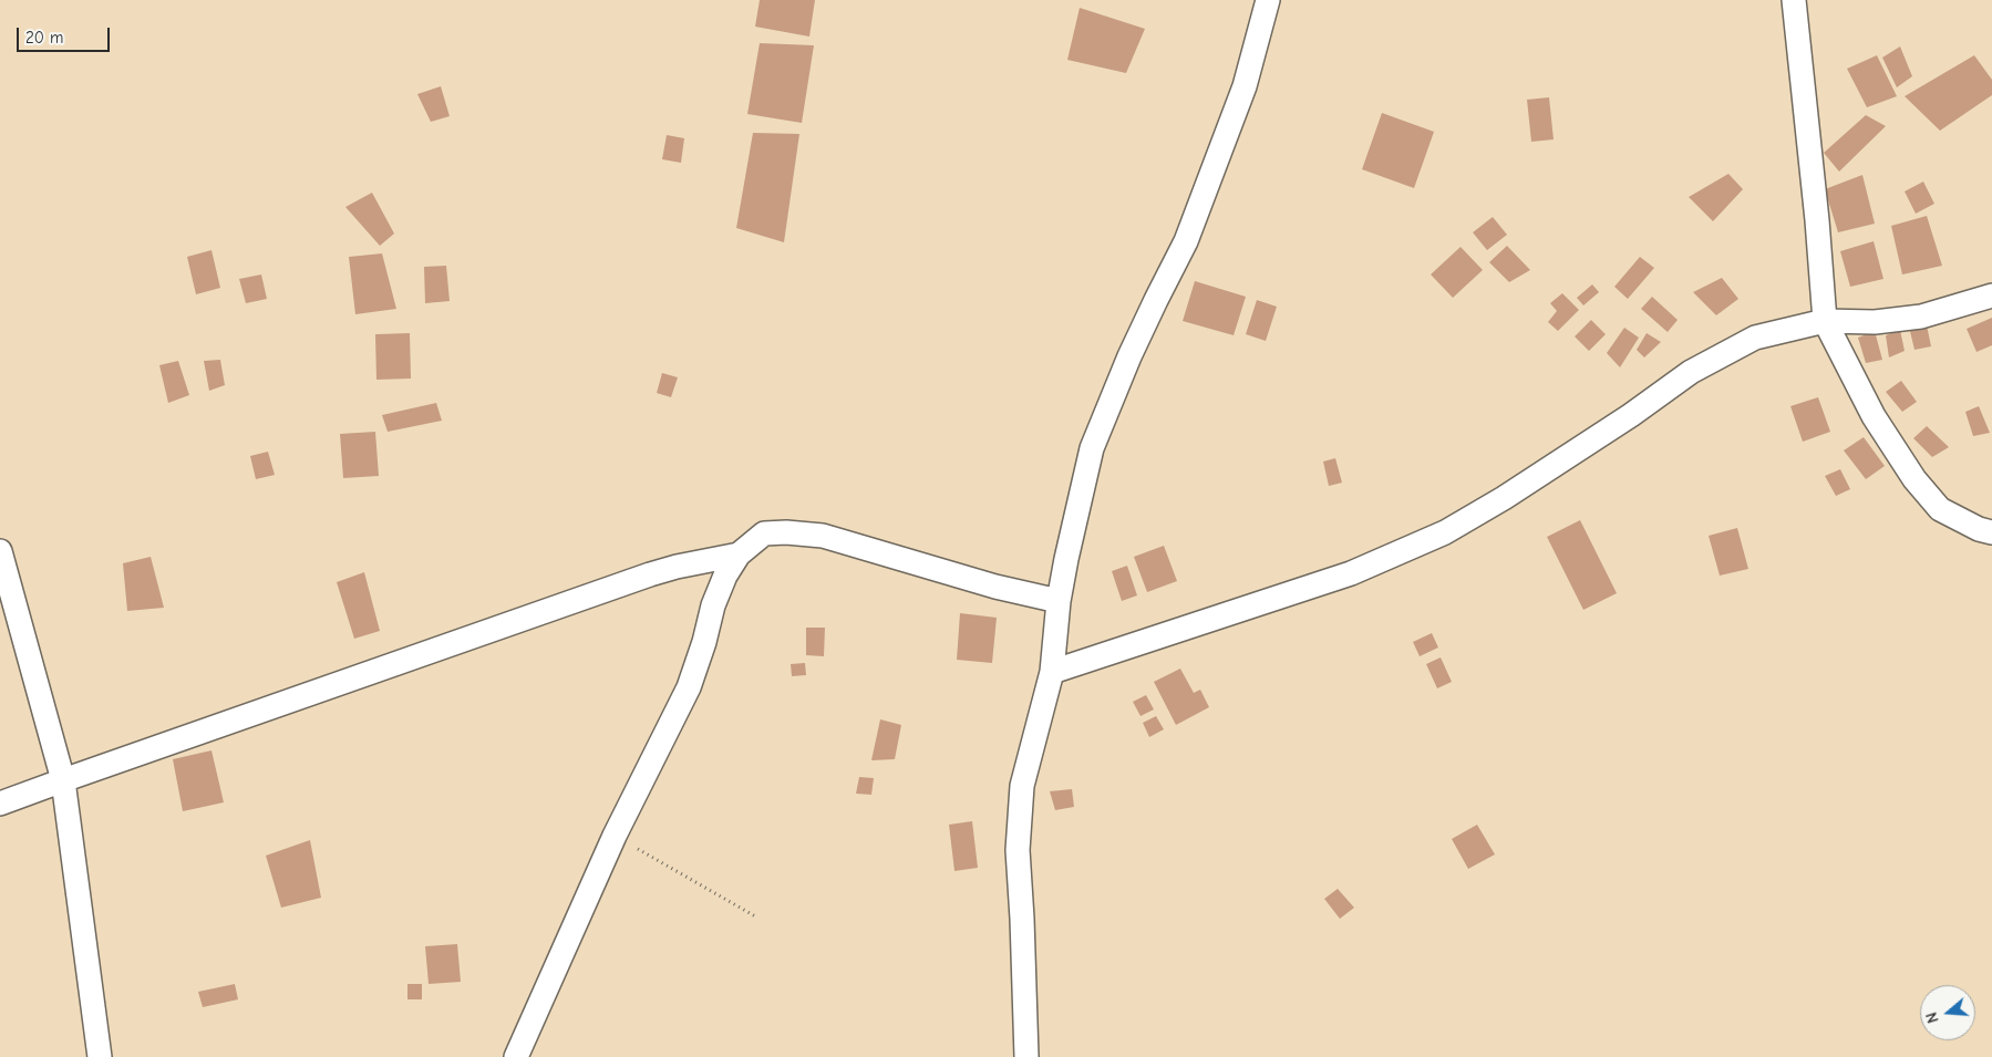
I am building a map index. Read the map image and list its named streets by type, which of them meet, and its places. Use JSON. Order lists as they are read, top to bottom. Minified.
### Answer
{"scale_bar":"20 m","north":"left"}
